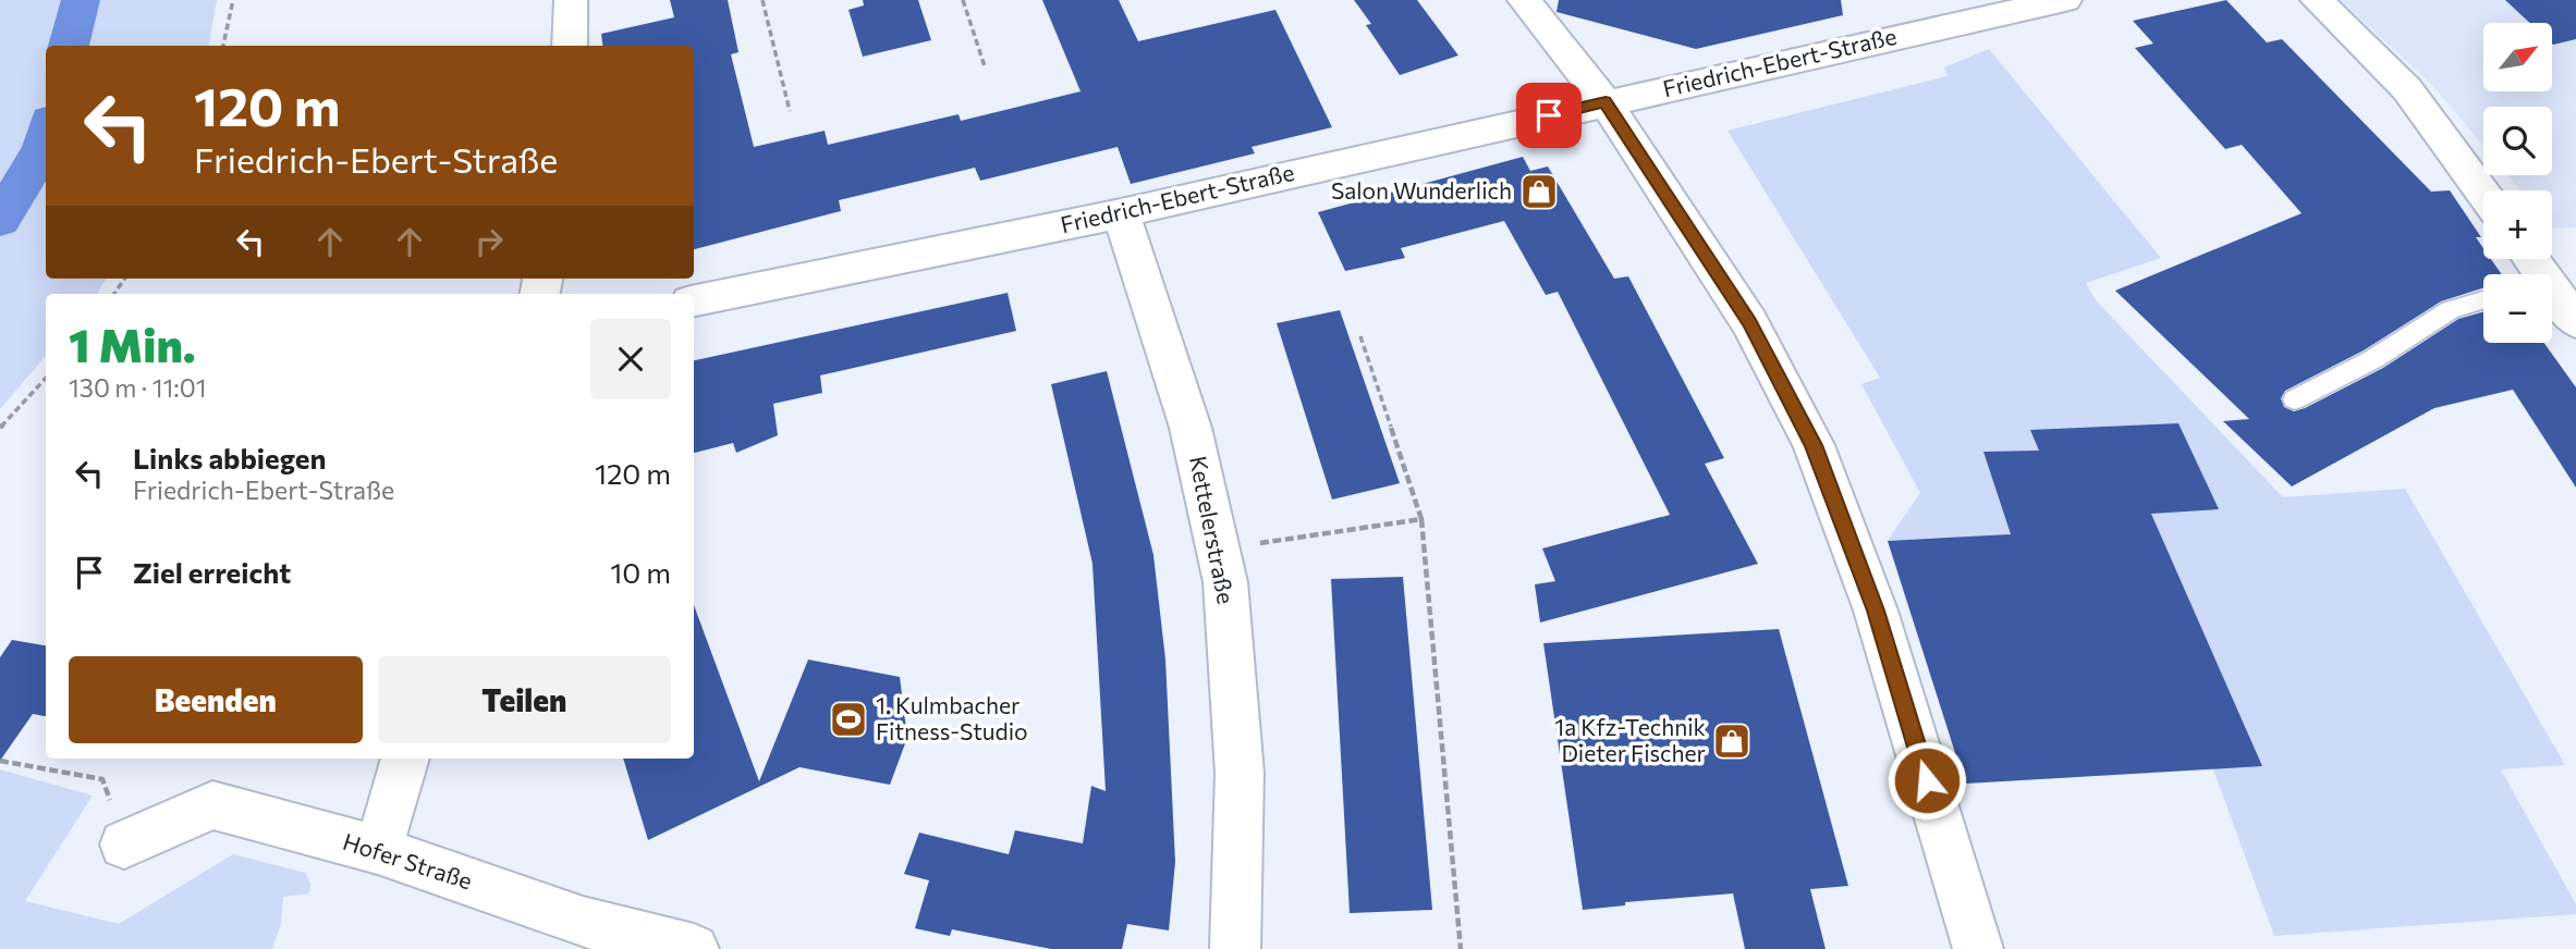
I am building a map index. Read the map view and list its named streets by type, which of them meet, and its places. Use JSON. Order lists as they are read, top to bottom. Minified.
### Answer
{"streets":{"street":["Friedrich-Ebert-Straße","Kettelerstraße","Hofer Straße"]},"crossings":[["Friedrich-Ebert-Straße","Kettelerstraße"]],"places":{"shop":["Salon Wunderlich","1a Kfz-Technik Dieter Fischer"],"sports":["1. Kulmbacher Fitness-Studio"]},"north":"top right","page":{"map_buttons":["+","−"],"turn":["120 m","Friedrich-Ebert-Straße"],"heading":["1 Min.","130 m · 11:01"],"list":[{"name":"Links abbiegen","note":"Friedrich-Ebert-Straße","value":"120 m"},{"name":"Ziel erreicht","value":"10 m"}],"buttons":["Beenden","Teilen"]}}
